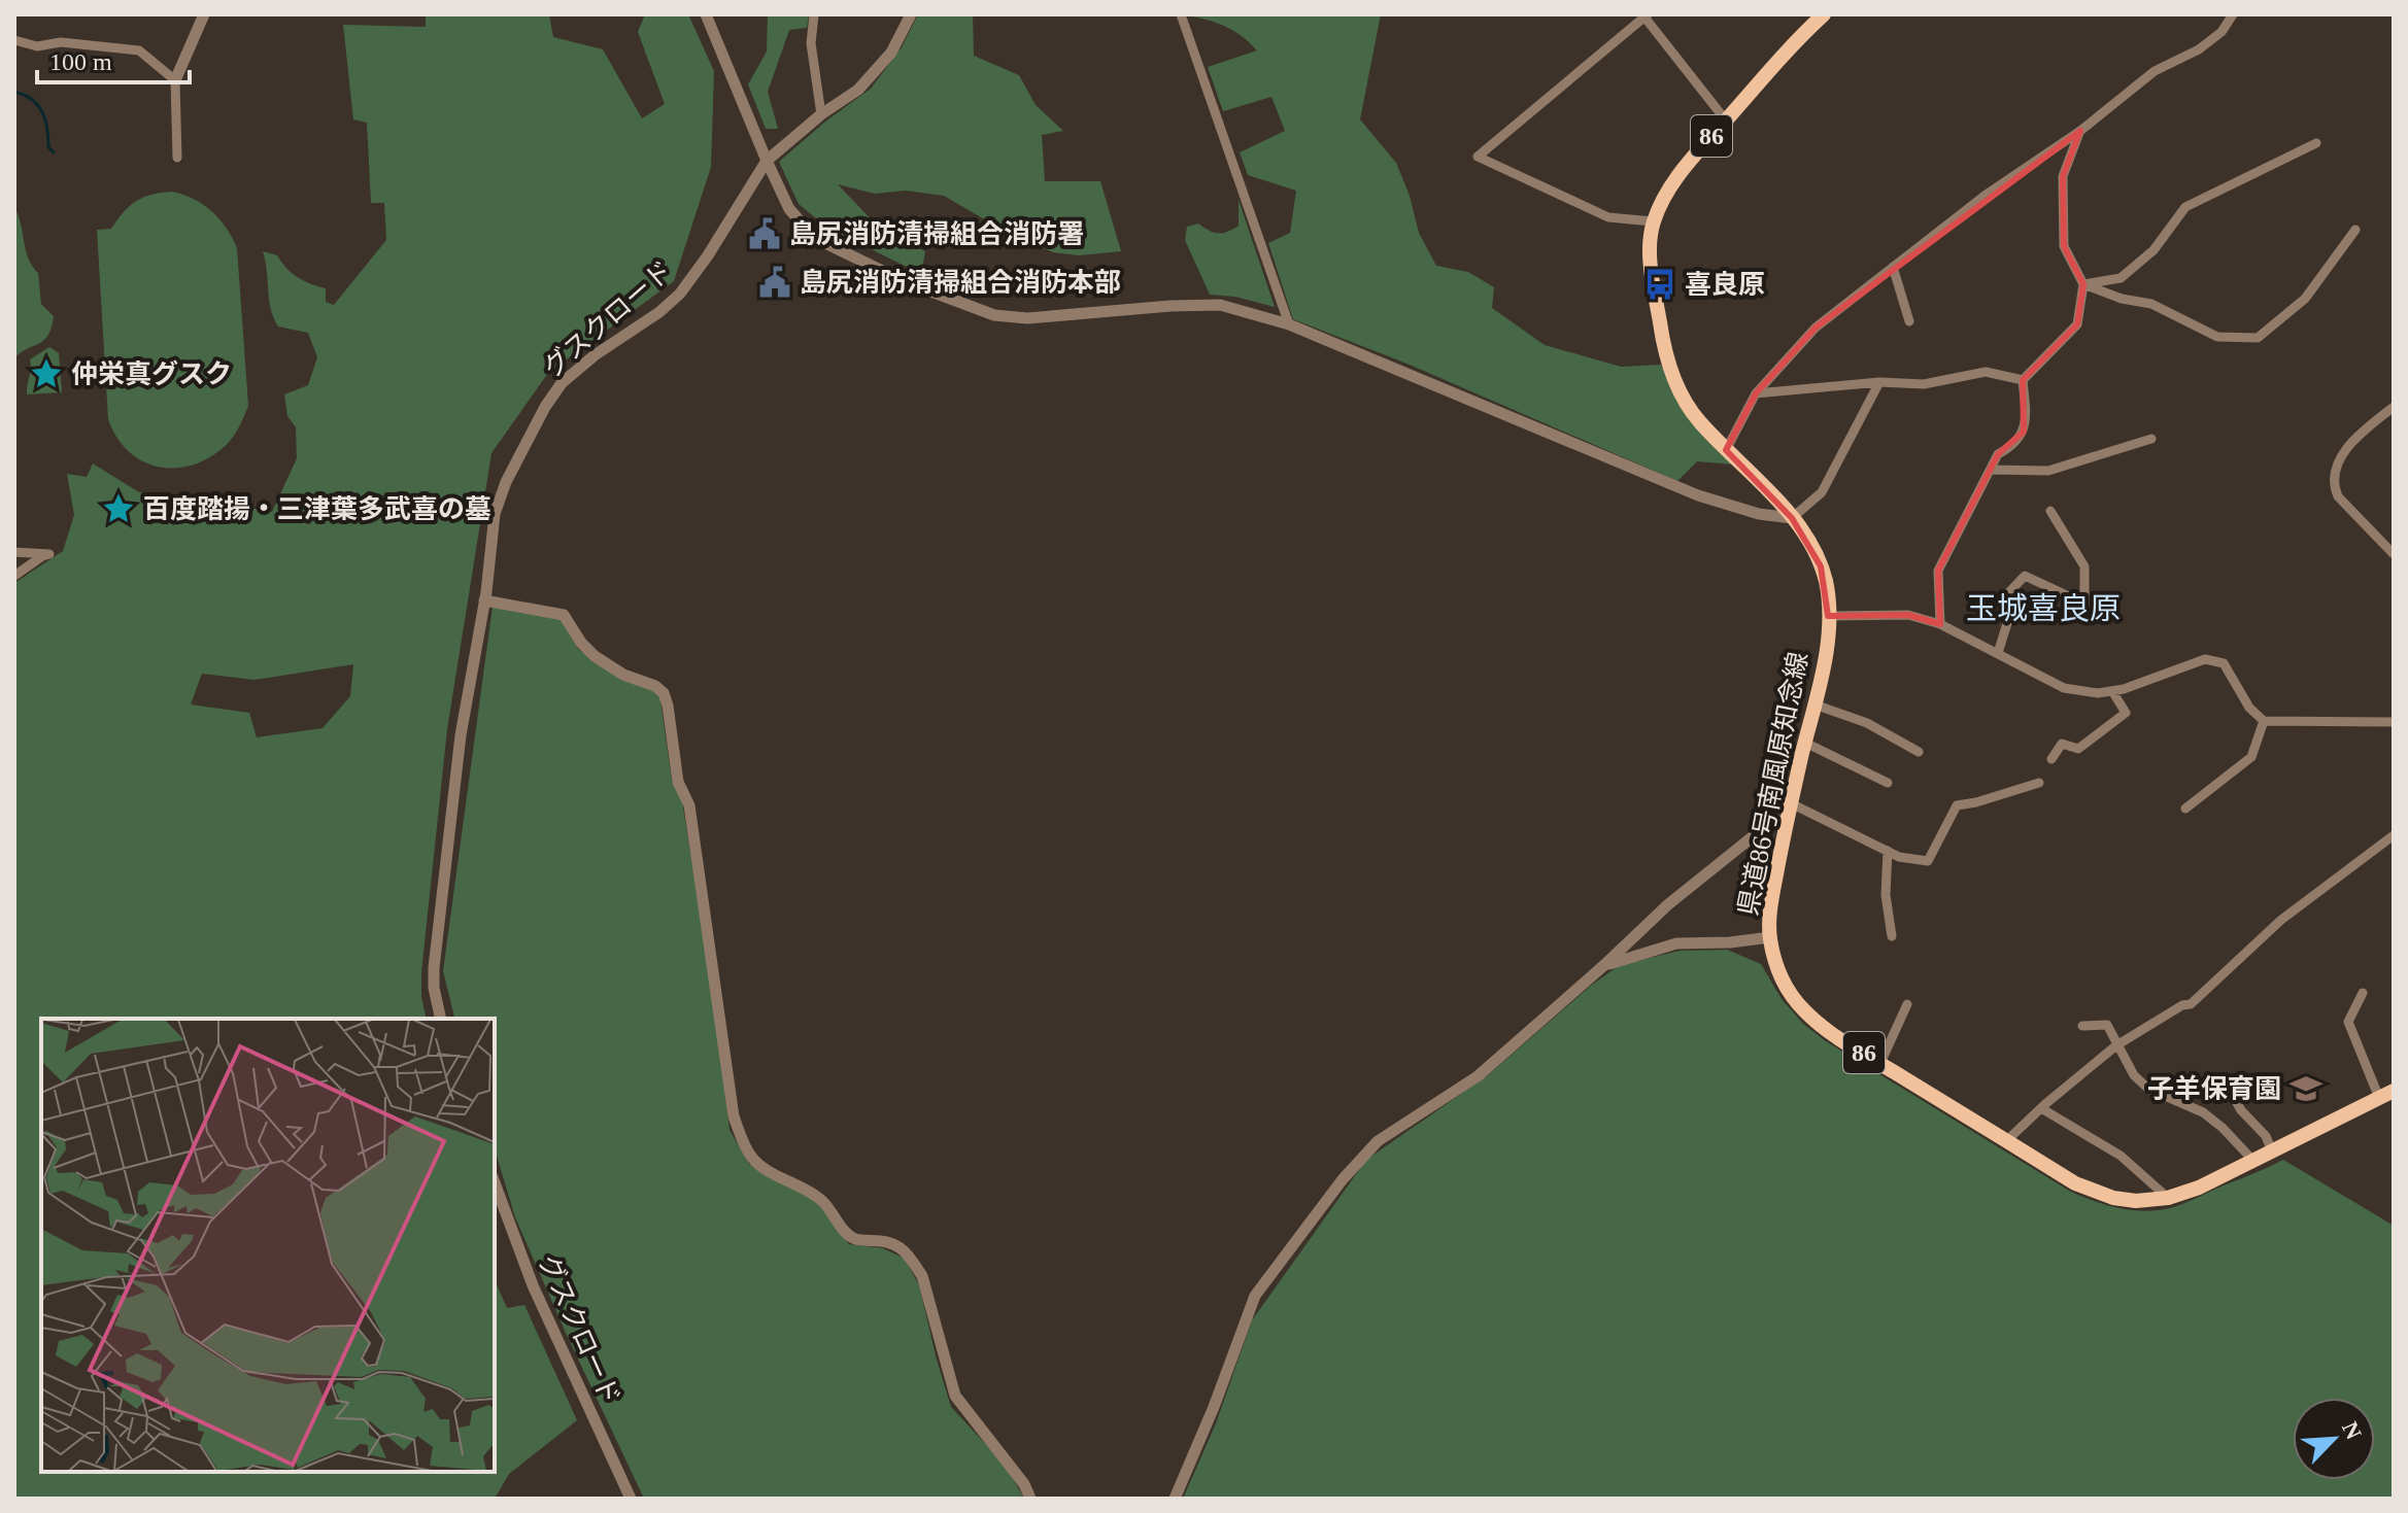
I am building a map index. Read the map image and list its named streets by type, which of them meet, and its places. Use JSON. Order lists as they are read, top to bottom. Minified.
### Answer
{"streets":{"main road":["86","県道86号南風原知念線"],"street":["グスクロード"]},"districts":["玉城喜良原"],"places":{"public building":["島尻消防清掃組合消防署","島尻消防清掃組合消防本部"],"bus stop":["喜良原"],"place":["仲栄真グスク","百度踏揚・三津葉多武喜の墓"],"school or university":["子羊保育園"]},"scale_bar":"100 m","north":"top right"}
